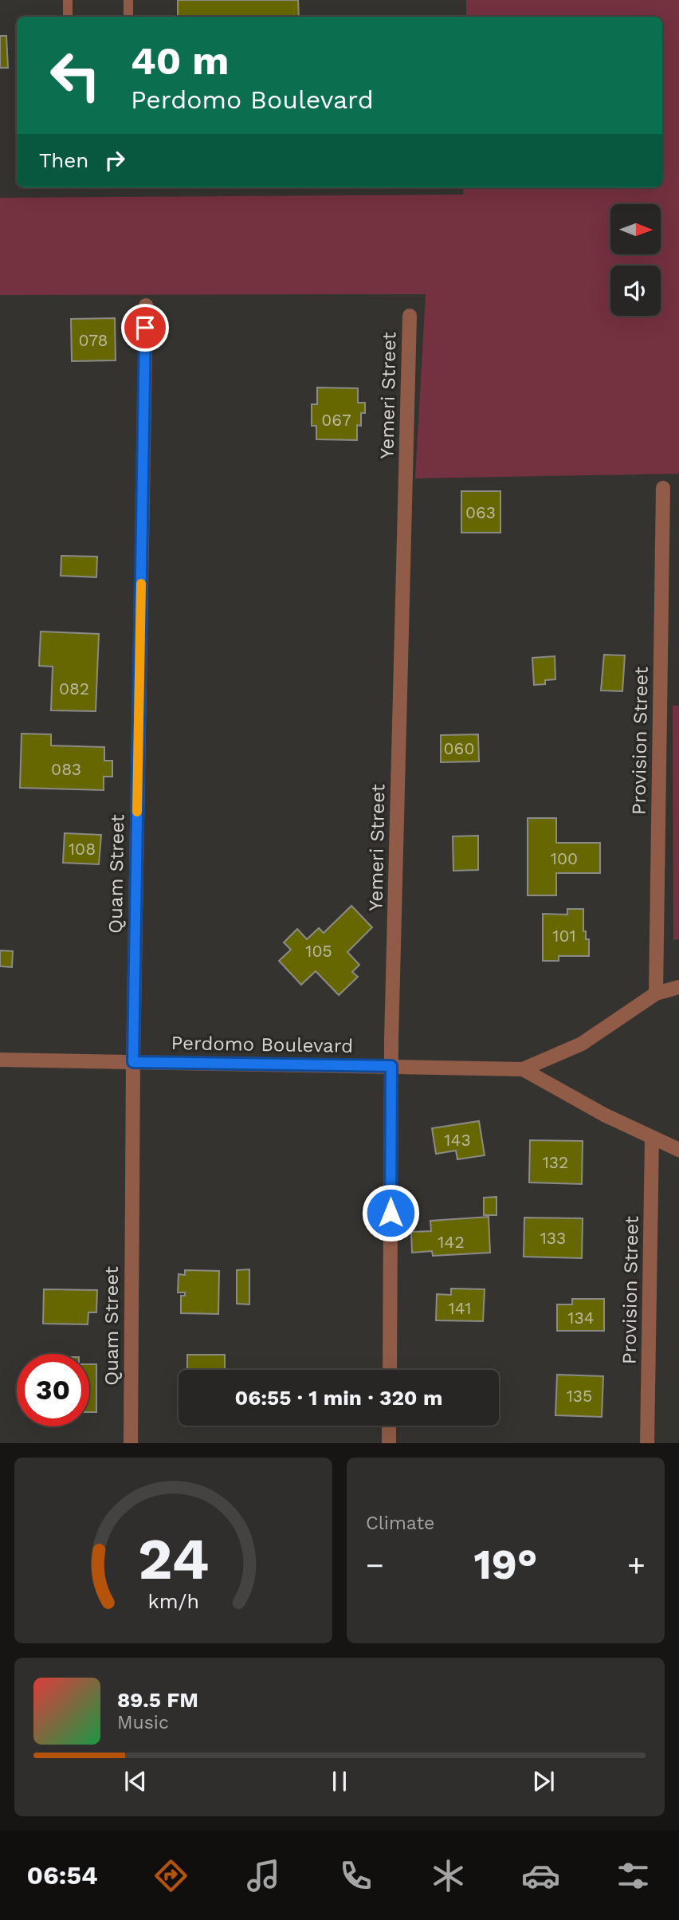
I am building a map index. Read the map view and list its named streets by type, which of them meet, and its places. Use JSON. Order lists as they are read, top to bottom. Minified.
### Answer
{"streets":{"street":["Yemeri Street","Provision Street","Quam Street","Perdomo Boulevard"]},"crossings":[["Yemeri Street","Perdomo Boulevard"],["Provision Street","Perdomo Boulevard"],["Quam Street","Perdomo Boulevard"]],"house_numbers":["078","067","063","082","060","083","108","100","101","105","143","132","133","142","141","134","135"],"north":"right","page":{"turn":["40 m","Perdomo Boulevard"],"then":"Then","limit":"30","trip":"06:55 · 1 min · 320 m","tile":"Climate","heat":["−","19°","+"],"song":["89.5 FM","Music"],"tabs":"06:54","gauge":["24","km/h"]}}
